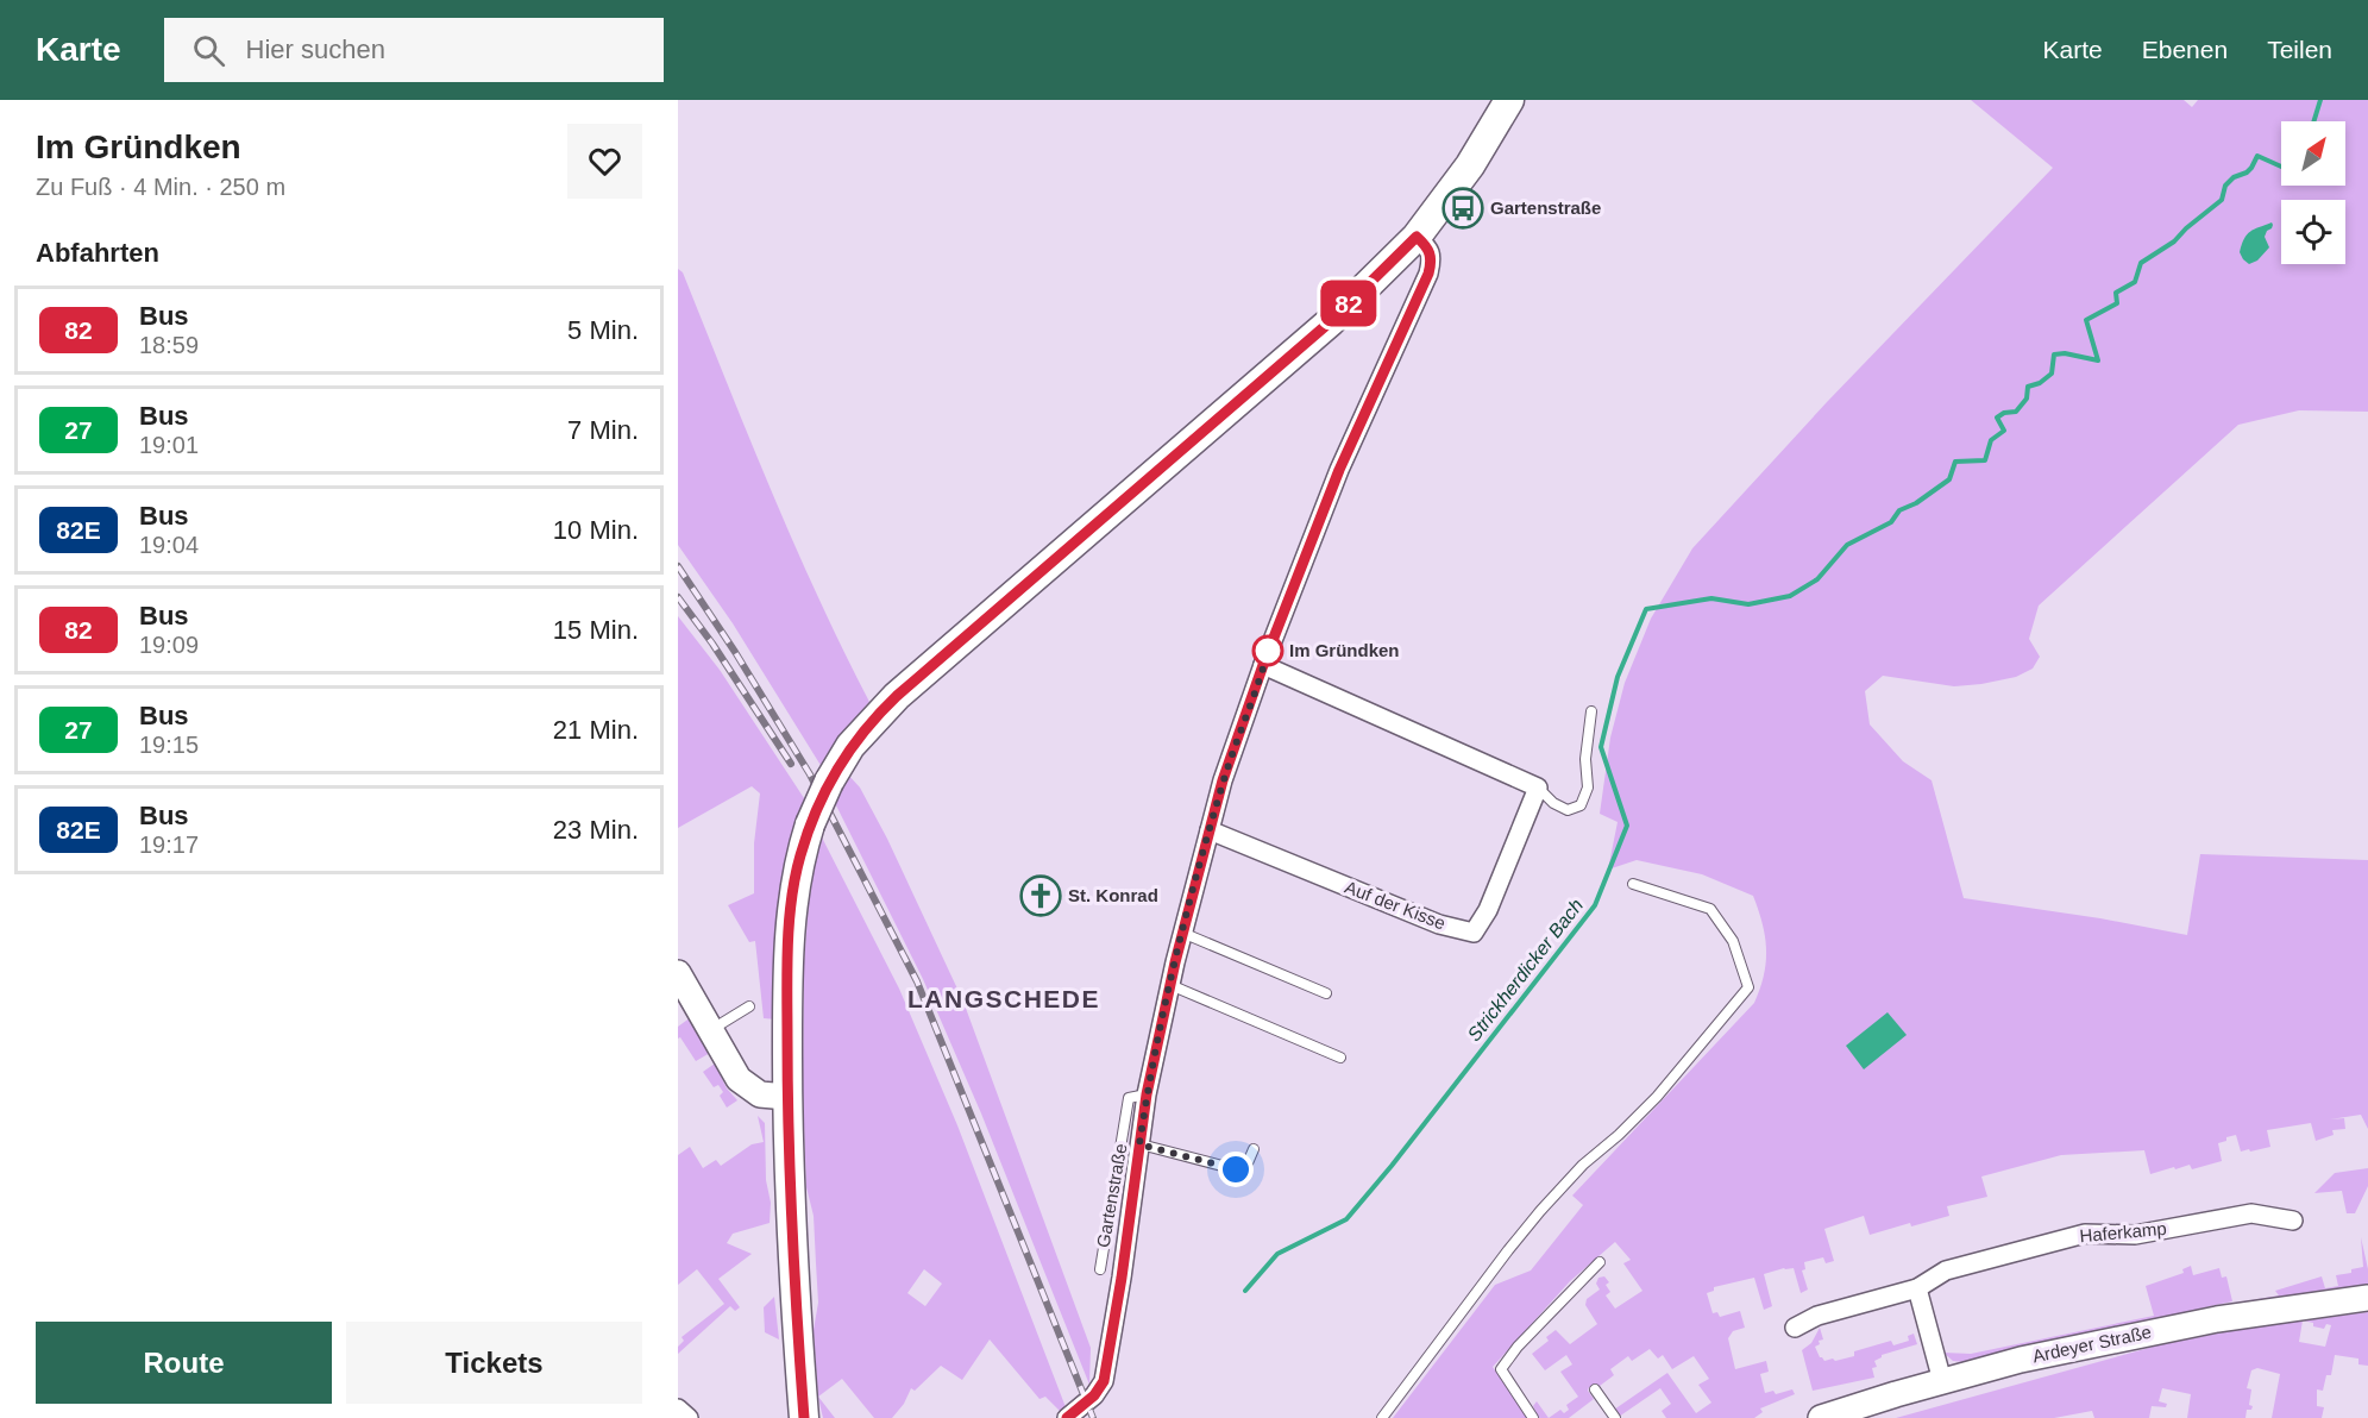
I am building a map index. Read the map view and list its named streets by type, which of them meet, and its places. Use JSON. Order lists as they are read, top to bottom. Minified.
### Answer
{"streets":{"main road":["Ardeyer Straße"],"street":["Auf der Kisse","Gartenstraße","Haferkamp"]},"crossings":[["Auf der Kisse","Gartenstraße"]],"districts":["LANGSCHEDE"],"water":["Strickherdicker Bach"],"places":{"bus stop":["Gartenstraße"],"other":["Im Gründken"],"church":["St. Konrad"]},"lines":["bus line 82"],"north":"top right","page":{"header":"Karte","search":"Hier suchen","nav":["Karte","Ebenen","Teilen"],"heading":[["Im Gründken","Zu Fuß · 4 Min. · 250 m"],"Abfahrten"],"on_map":"82","list":[{"mark":"82","name":"Bus","note":"18:59","value":"5 Min."},{"mark":"27","name":"Bus","note":"19:01","value":"7 Min."},{"mark":"82E","name":"Bus","note":"19:04","value":"10 Min."},{"mark":"82","name":"Bus","note":"19:09","value":"15 Min."},{"mark":"27","name":"Bus","note":"19:15","value":"21 Min."},{"mark":"82E","name":"Bus","note":"19:17","value":"23 Min."}],"buttons":["Route","Tickets"]}}
